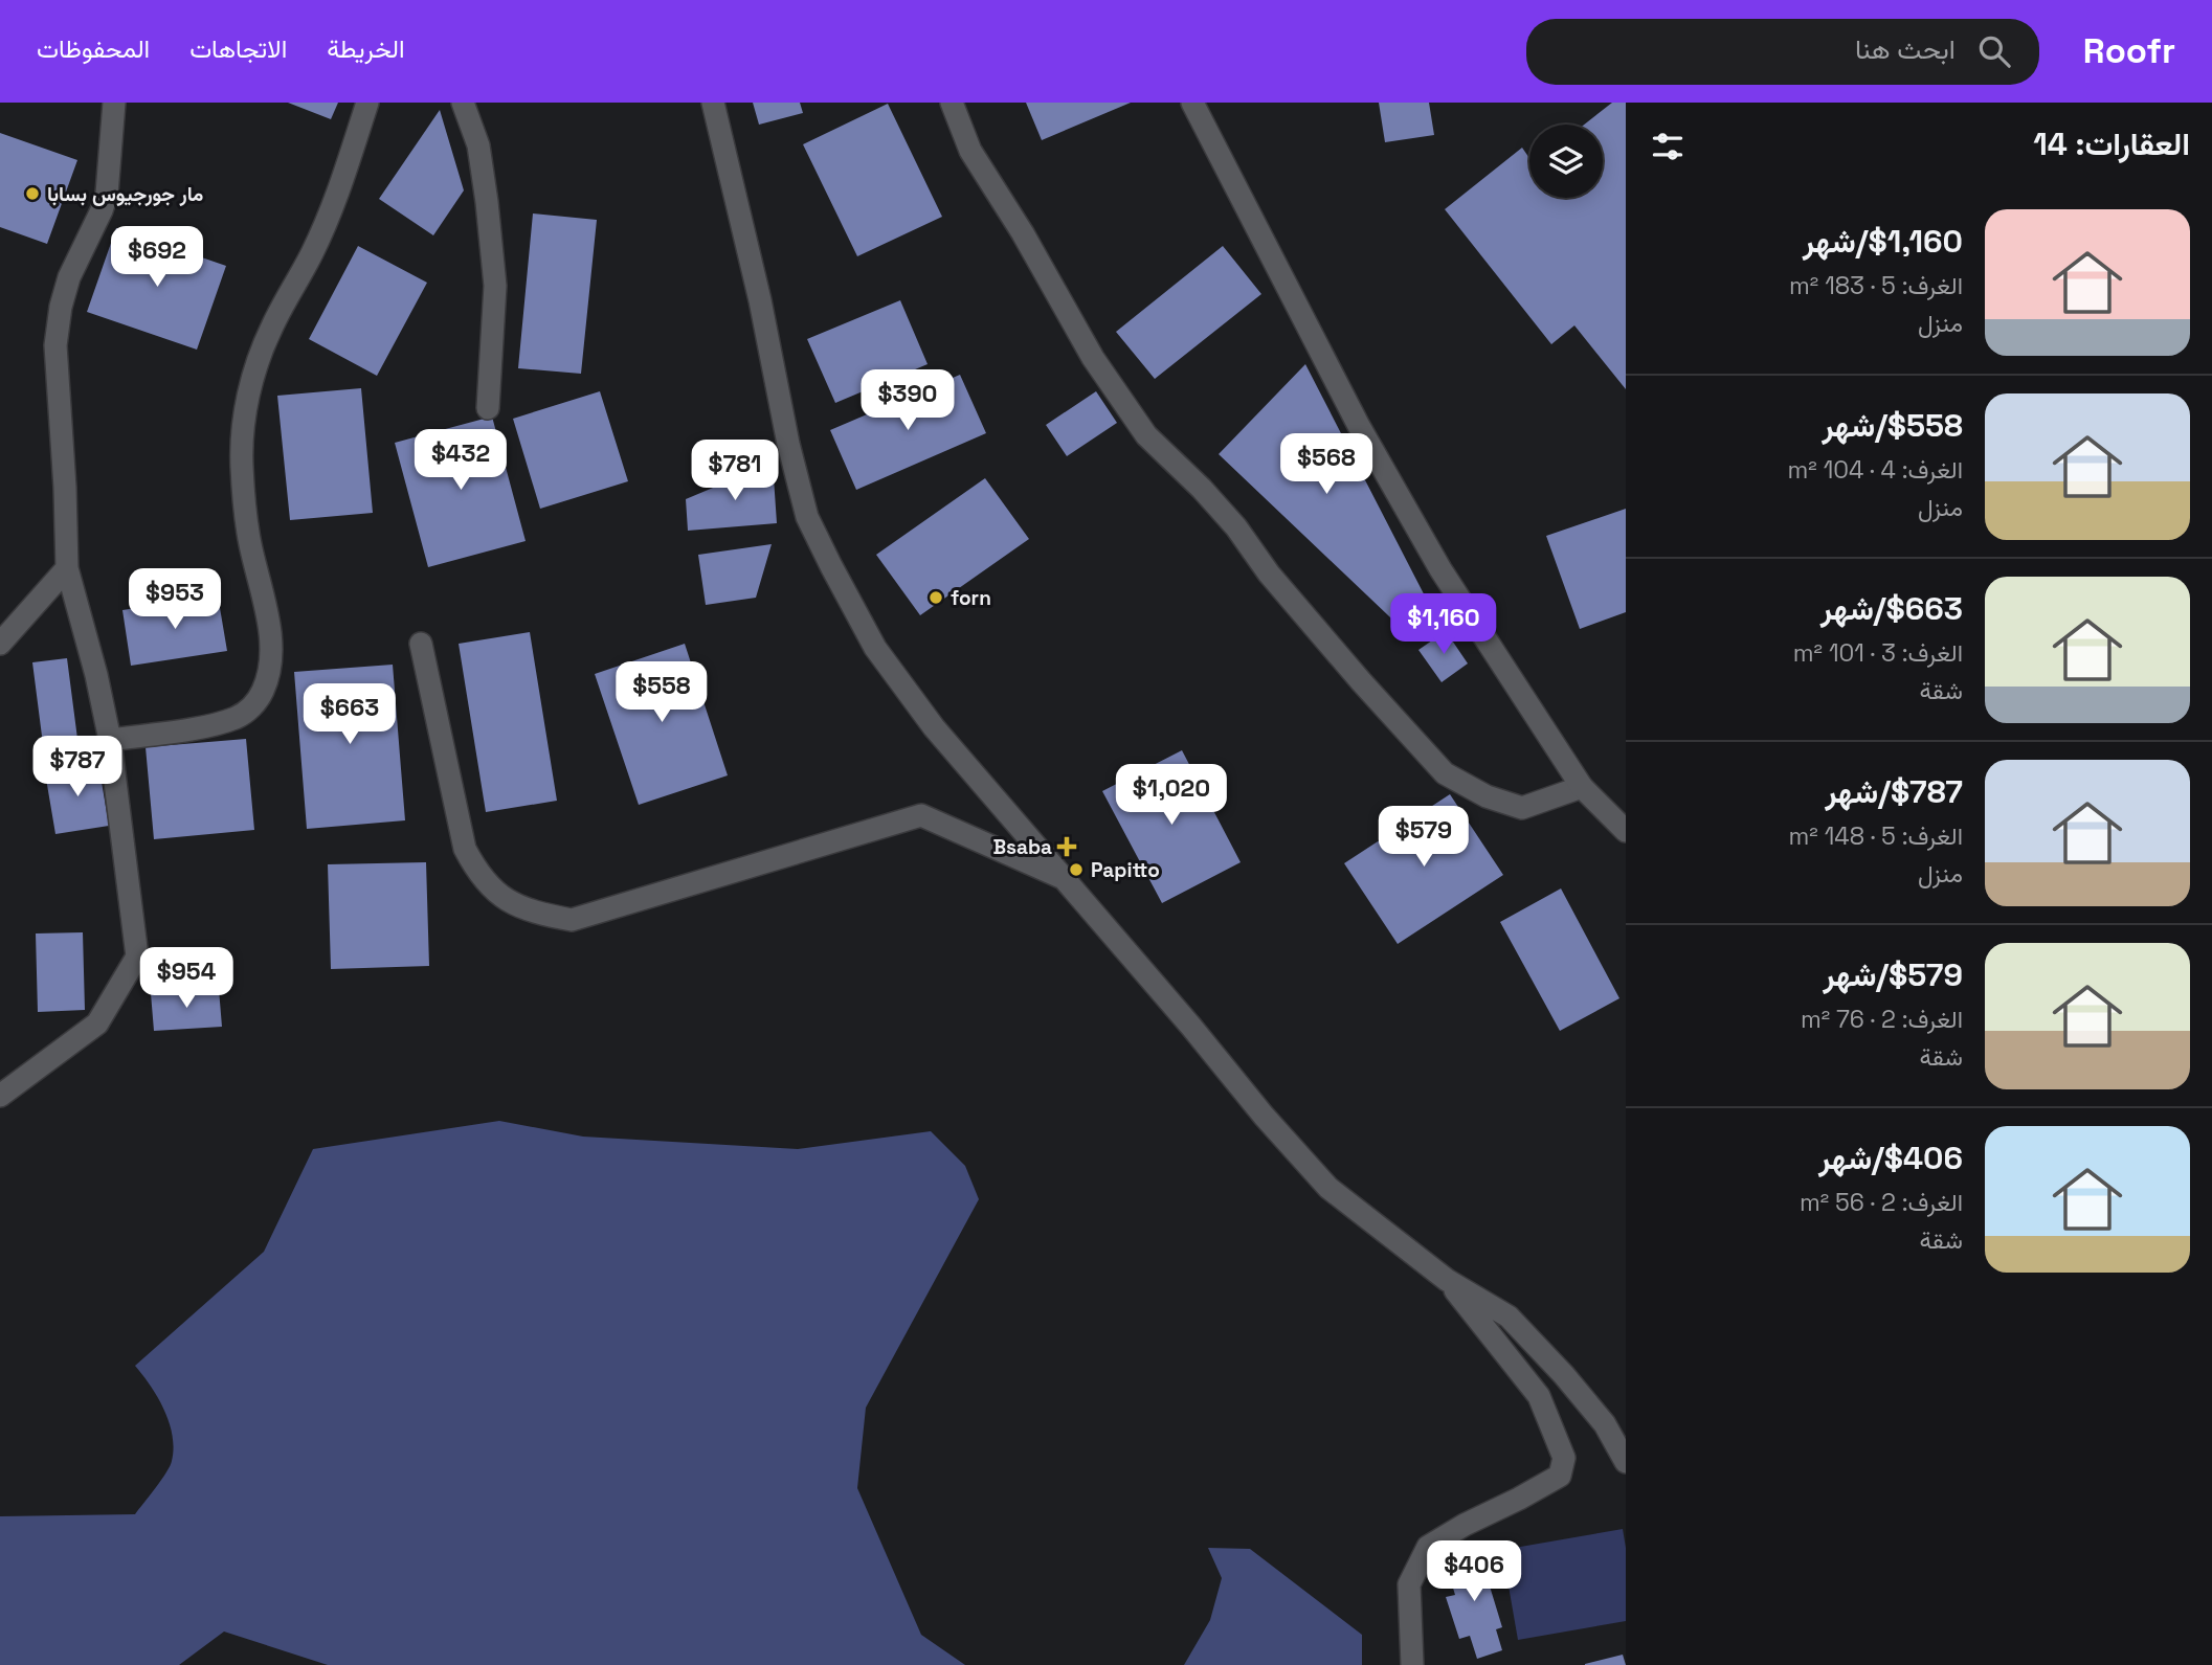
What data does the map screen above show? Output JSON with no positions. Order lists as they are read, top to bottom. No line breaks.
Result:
{"places":{"other":["مار جورجيوس بسابا","forn","Papitto"],"health":["Bsaba"]},"page":{"header":"Roofr","search":"ابحث هنا","nav":["الخريطة","الاتجاهات","المحفوظات"],"heading":"العقارات: 14","list":[{"name":"$1,160/شهر","note":"الغرف: 5 · 183 m² · منزل"},{"name":"$558/شهر","note":"الغرف: 4 · 104 m² · منزل"},{"name":"$663/شهر","note":"الغرف: 3 · 101 m² · شقة"},{"name":"$787/شهر","note":"الغرف: 5 · 148 m² · منزل"},{"name":"$579/شهر","note":"الغرف: 2 · 76 m² · شقة"},{"name":"$406/شهر","note":"الغرف: 2 · 56 m² · شقة"}],"price":["$692","$390","$432","$568","$781","$953","$1,160","$558","$663","$787","$1,020","$579","$954","$406"]}}
